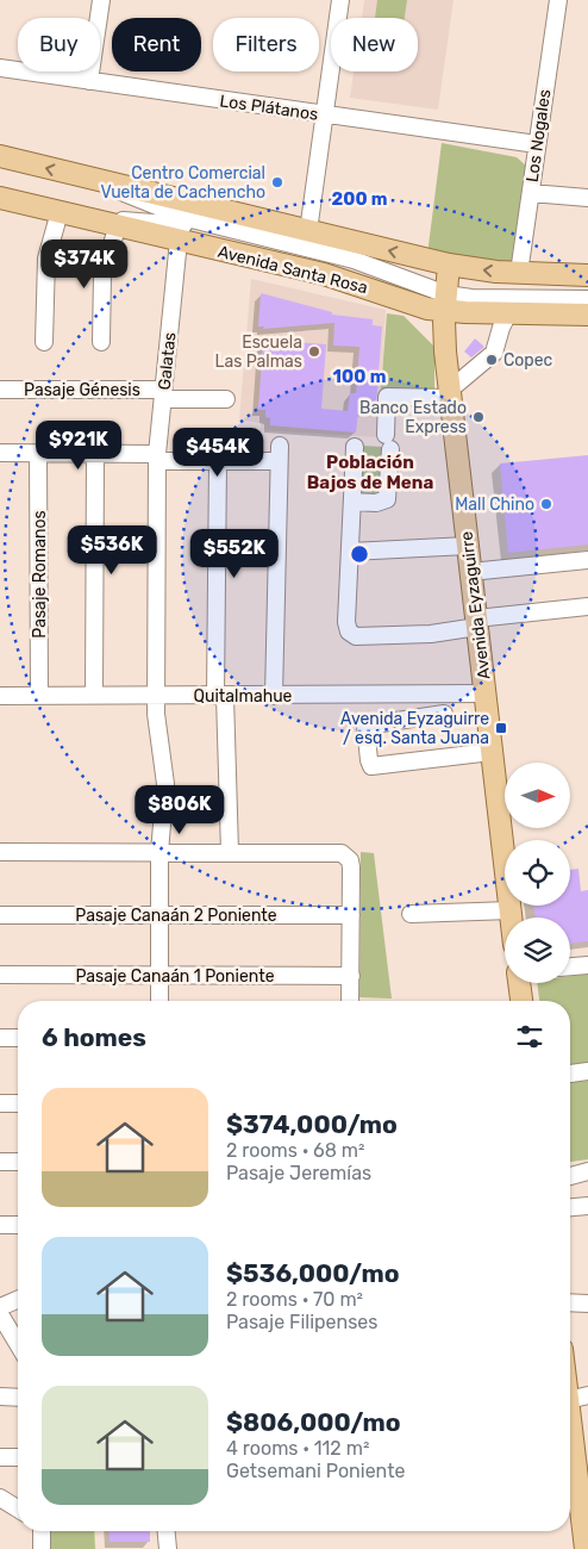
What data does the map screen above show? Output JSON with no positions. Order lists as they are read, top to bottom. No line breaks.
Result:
{"streets":{"main road":["Avenida Santa Rosa","Avenida Eyzaguirre"],"street":["Los Plátanos","Los Nogales","Galatas","Pasaje Génesis","Pasaje Romanos","Quitalmahue","Pasaje Canaán 2 Poniente","Pasaje Canaán 1 Poniente"]},"crossings":[["Los Plátanos","Los Nogales"],["Avenida Santa Rosa","Galatas"],["Avenida Santa Rosa","Avenida Eyzaguirre"],["Galatas","Pasaje Génesis"],["Galatas","Quitalmahue"],["Galatas","Pasaje Canaán 2 Poniente"],["Galatas","Pasaje Canaán 1 Poniente"],["Pasaje Romanos","Quitalmahue"],["Avenida Eyzaguirre","Quitalmahue"]],"districts":["Población Bajos de Mena"],"places":{"other":["Centro Comercial Vuelta de Cachencho","Escuela Las Palmas","Copec","Banco Estado Express","Mall Chino"],"transit":["Avenida Eyzaguirre / esq. Santa Juana"]},"north":"right","page":{"chip":["Buy","Rent","Filters","New"],"price":["$374K","$921K","$454K","$536K","$552K","$806K"],"heading":"6 homes","list":[{"name":"$374,000/mo","note":"2 rooms · 68 m² · Pasaje Jeremías"},{"name":"$536,000/mo","note":"2 rooms · 70 m² · Pasaje Filipenses"},{"name":"$806,000/mo","note":"4 rooms · 112 m² · Getsemani Poniente"}]},"rings":["200 m","100 m"]}
